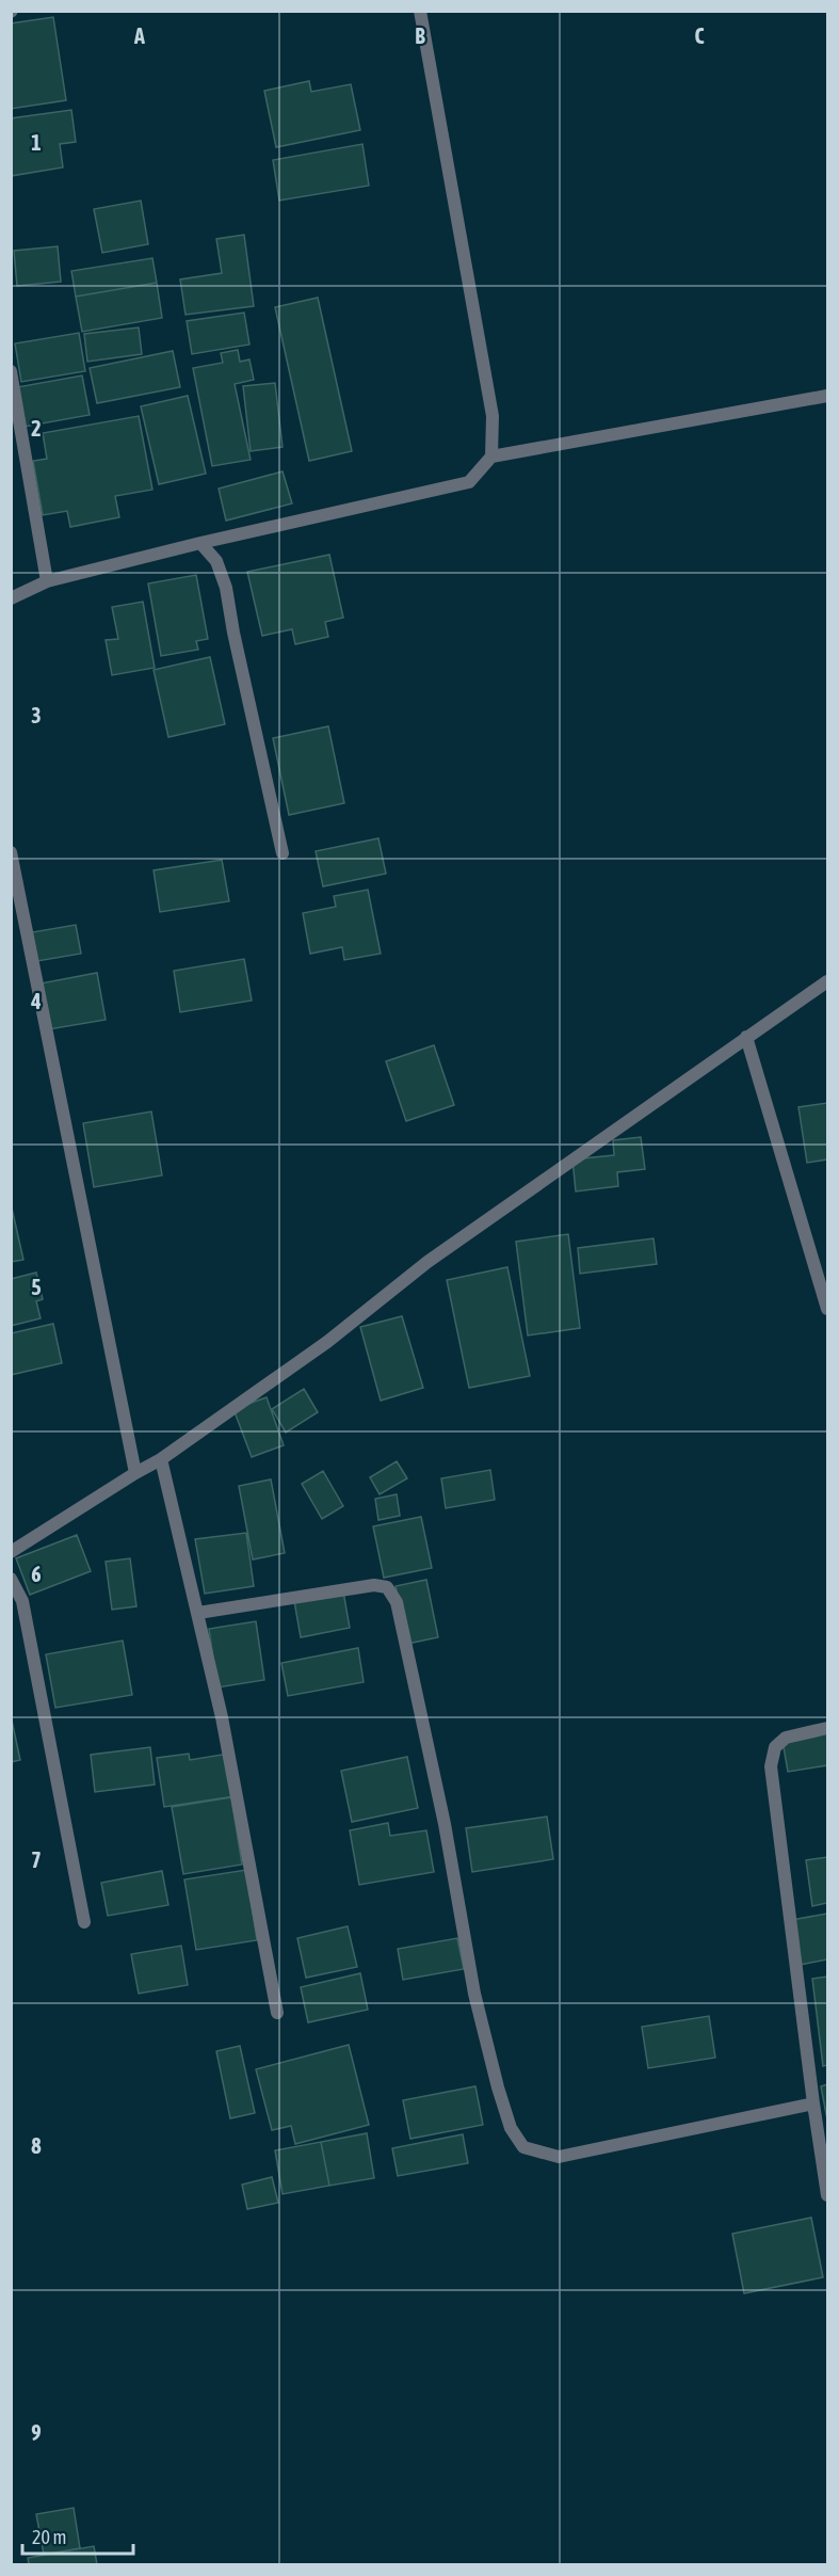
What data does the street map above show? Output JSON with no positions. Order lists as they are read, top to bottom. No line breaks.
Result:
{"scale_bar":"20 m","grid":{"columns":["A","B","C"],"rows":["1","2","3","4","5","6","7","8","9"]}}
